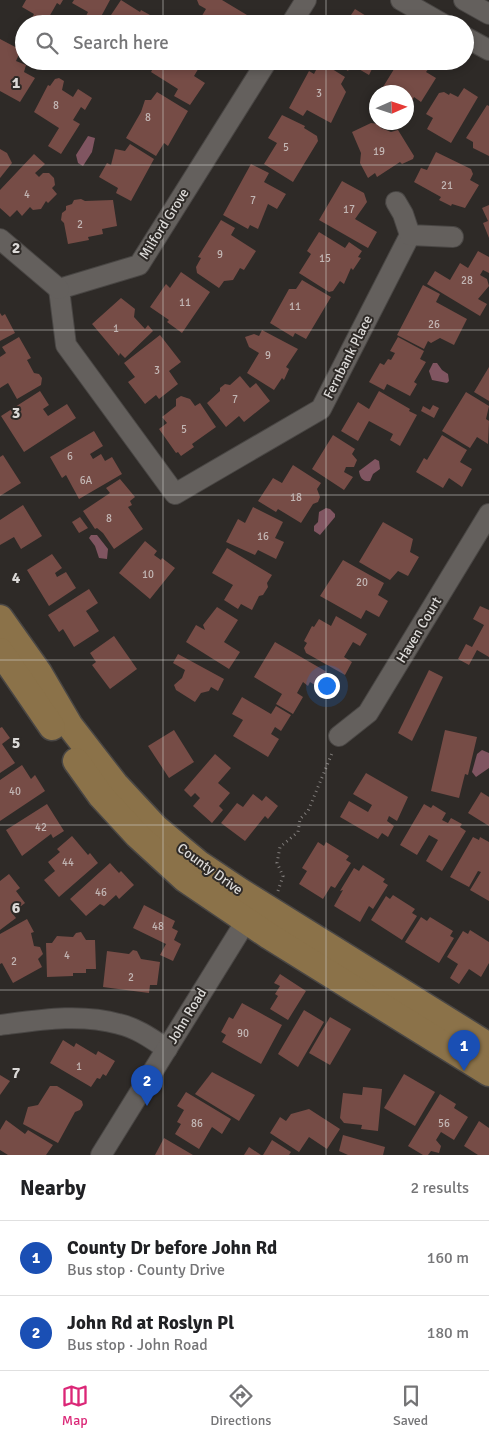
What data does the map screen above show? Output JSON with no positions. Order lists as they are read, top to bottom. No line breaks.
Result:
{"streets":{"main road":["County Drive"],"street":["Milford Grove","Fernbank Place","Haven Court","John Road"]},"crossings":[["Milford Grove","Fernbank Place"],["County Drive","John Road"]],"house_numbers":["3","8","8","5","19","21","4","7","17","2","9","15","28","11","11","26","1","9","3","7","5","6","6A","18","8","16","10","20","40","42","44","46","48","4","2","2","90","1","86","56"],"north":"right","page":{"search":"Search here","pins":["1","2"],"heading":["Nearby","2 results"],"list":[{"mark":"1","name":"County Dr before John Rd","note":"Bus stop · County Drive","value":"160 m"},{"mark":"2","name":"John Rd at Roslyn Pl","note":"Bus stop · John Road","value":"180 m"}],"nav":["Map","Directions","Saved"]},"grid":{"rows":["1","2","3","4","5","6","7"]}}
